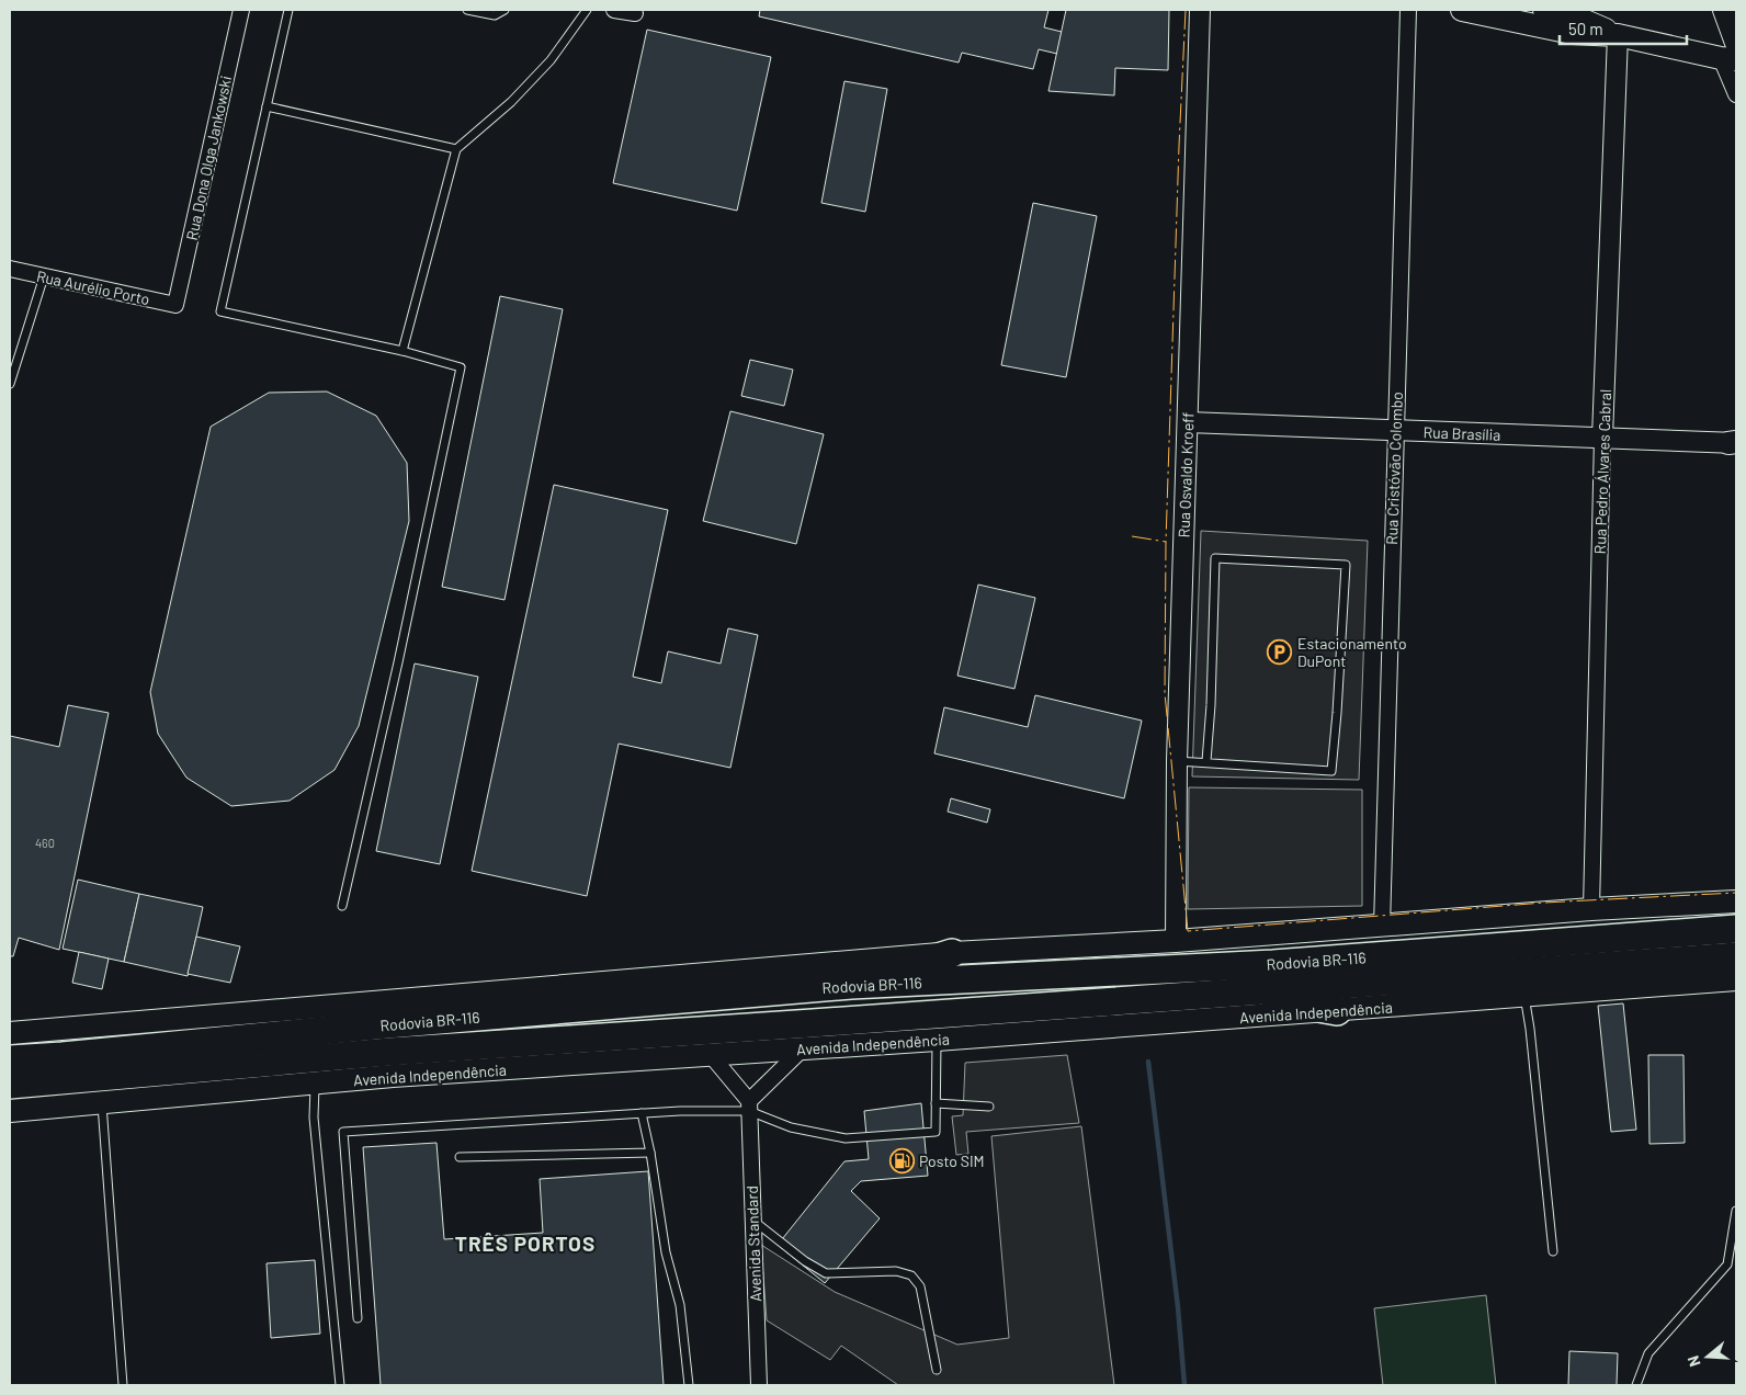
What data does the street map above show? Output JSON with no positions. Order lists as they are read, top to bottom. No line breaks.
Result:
{"streets":{"highway":["Rodovia BR-116"],"main road":["Avenida Independência"],"street":["Rua Dona Olga Jankowski","Rua Aurélio Porto","Rua Brasília","Rua Cristóvão Colombo","Rua Pedro Álvares Cabral","Rua Osvaldo Kroeff","Avenida Standard"]},"crossings":[["Rua Dona Olga Jankowski","Rua Aurélio Porto"],["Rua Brasília","Rua Cristóvão Colombo"],["Rua Brasília","Rua Pedro Álvares Cabral"],["Rua Brasília","Rua Osvaldo Kroeff"],["Rua Cristóvão Colombo","Rodovia BR-116"],["Rua Pedro Álvares Cabral","Rodovia BR-116"],["Rua Osvaldo Kroeff","Rodovia BR-116"]],"districts":["TRÊS PORTOS"],"places":{"parking":["Estacionamento DuPont"],"fuel station":["Posto SIM"]},"house_numbers":["460"],"scale_bar":"50 m","north":"left"}
